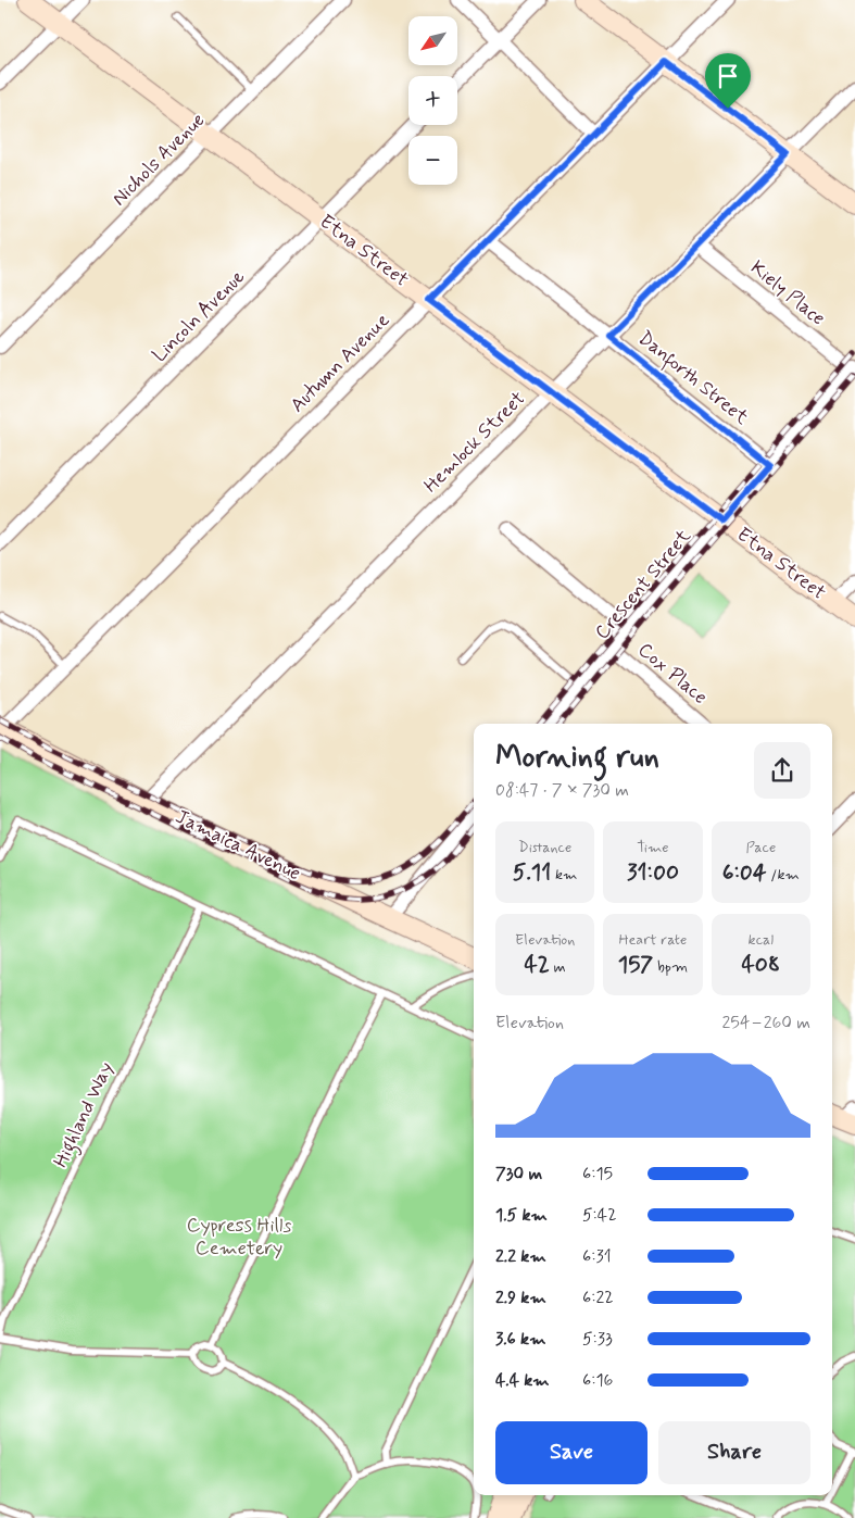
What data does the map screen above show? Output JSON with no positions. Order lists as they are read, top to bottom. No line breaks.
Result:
{"streets":{"main road":["Etna Street","Jamaica Avenue"],"street":["Nichols Avenue","Kiely Place","Lincoln Avenue","Autumn Avenue","Danforth Street","Hemlock Street","Crescent Street","Cox Place"],"lane":["Highland Way"]},"crossings":[["Nichols Avenue","Etna Street"],["Etna Street","Lincoln Avenue"],["Etna Street","Autumn Avenue"],["Etna Street","Hemlock Street"],["Etna Street","Crescent Street"],["Kiely Place","Hemlock Street"],["Kiely Place","Crescent Street"],["Autumn Avenue","Danforth Street"],["Autumn Avenue","Jamaica Avenue"],["Danforth Street","Hemlock Street"],["Danforth Street","Crescent Street"],["Hemlock Street","Jamaica Avenue"],["Crescent Street","Cox Place"]],"parks":["Cypress Hills Cemetery"],"north":"bottom left","page":{"map_buttons":["+","−"],"heading":["Morning run","08:47 · 7 × 730 m"],"stats":[["Distance","5.11 km"],["Time","31:00"],["Pace","6:04 /km"],["Elevation","42 m"],["Heart rate","157 bpm"],["kcal","408"]],"chart":["Elevation","254–260 m"],"list":[{"name":"730 m","note":"6:15"},{"name":"1.5 km","note":"5:42"},{"name":"2.2 km","note":"6:31"},{"name":"2.9 km","note":"6:22"},{"name":"3.6 km","note":"5:33"},{"name":"4.4 km","note":"6:16"}],"buttons":["Save","Share"]}}
